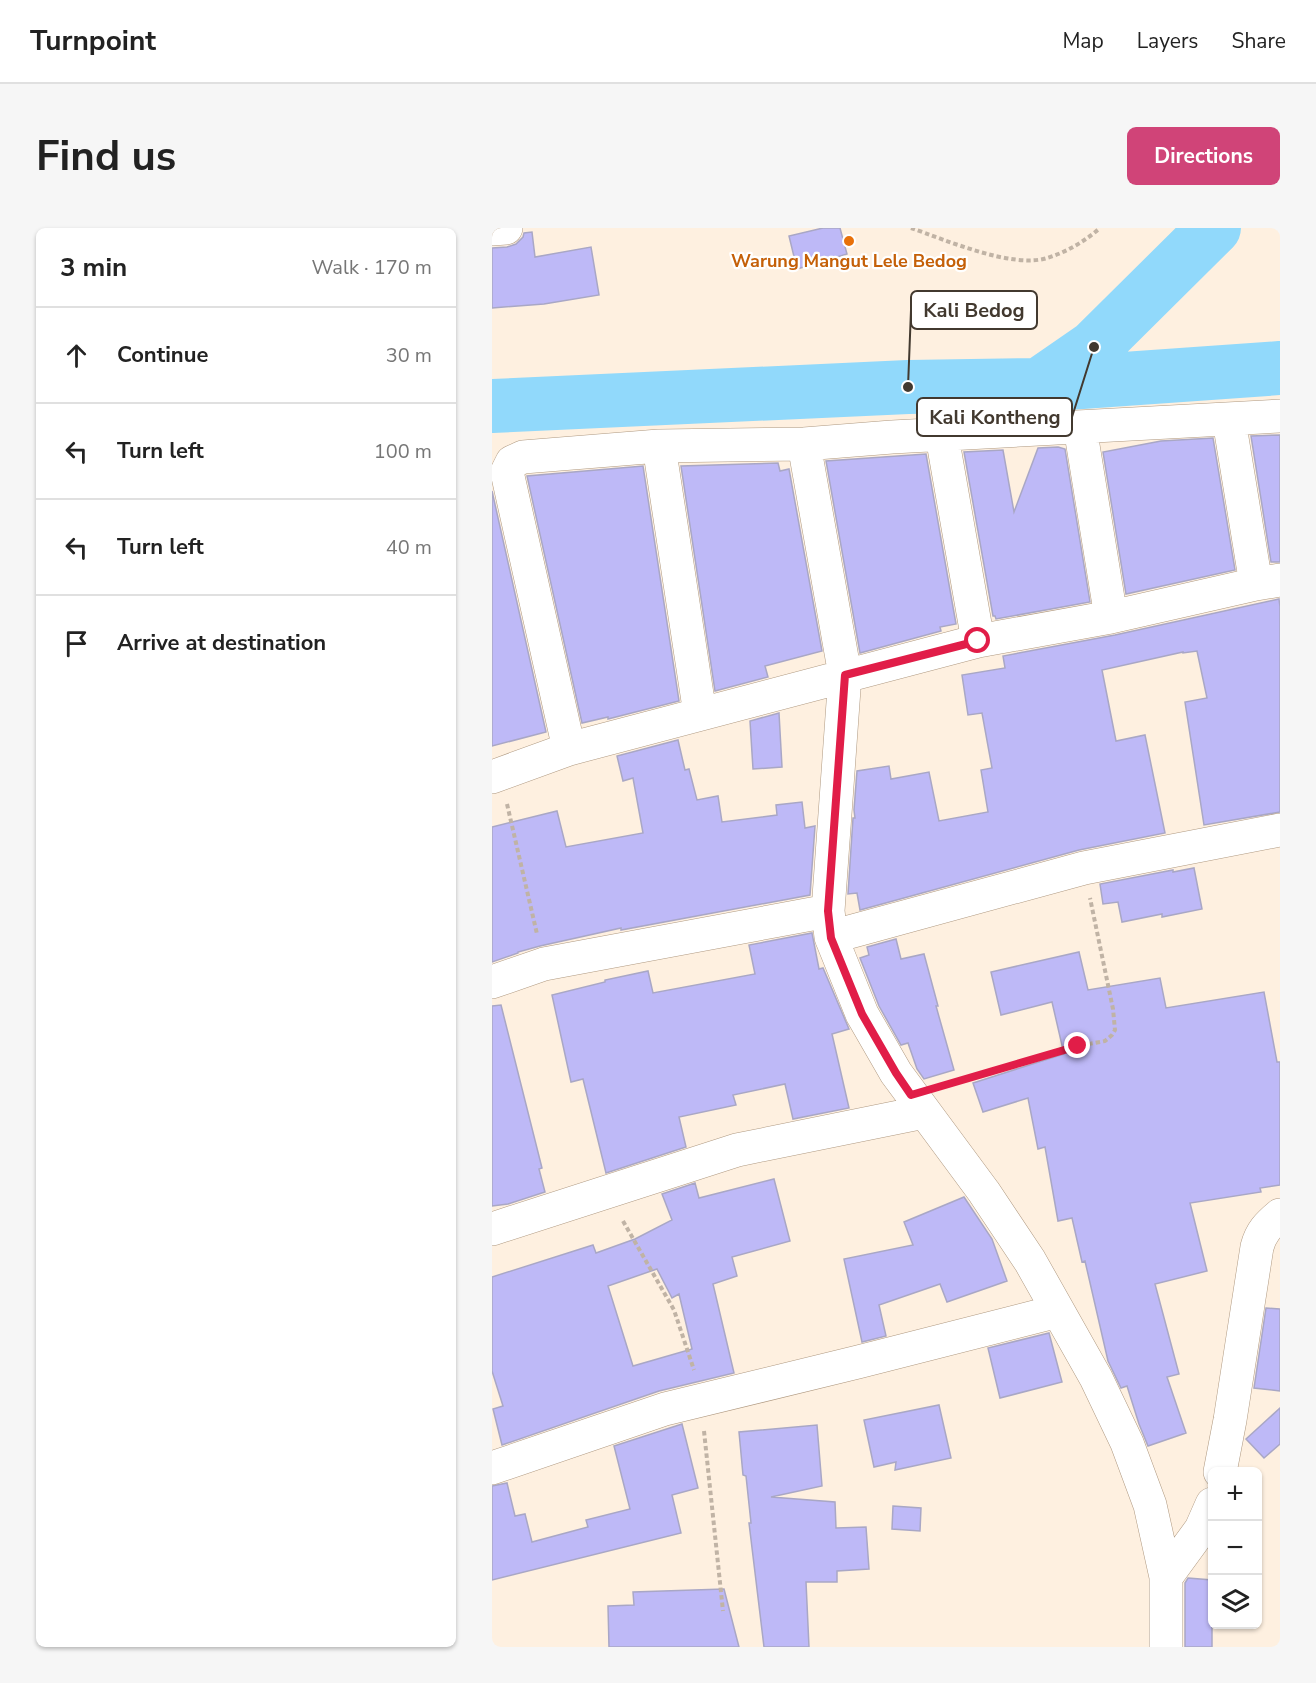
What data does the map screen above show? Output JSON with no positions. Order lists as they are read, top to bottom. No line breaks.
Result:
{"places":["Warung Mangut Lele Bedog","Kali Kontheng","Kali Bedog"],"page":{"header":"Turnpoint","nav":["Map","Layers","Share"],"buttons":"Directions","title":"Find us","heading":["3 min","Walk · 170 m"],"list":[["Continue","30 m"],["Turn left","100 m"],["Turn left","40 m"],"Arrive at destination"],"map_buttons":["+","−"]}}
